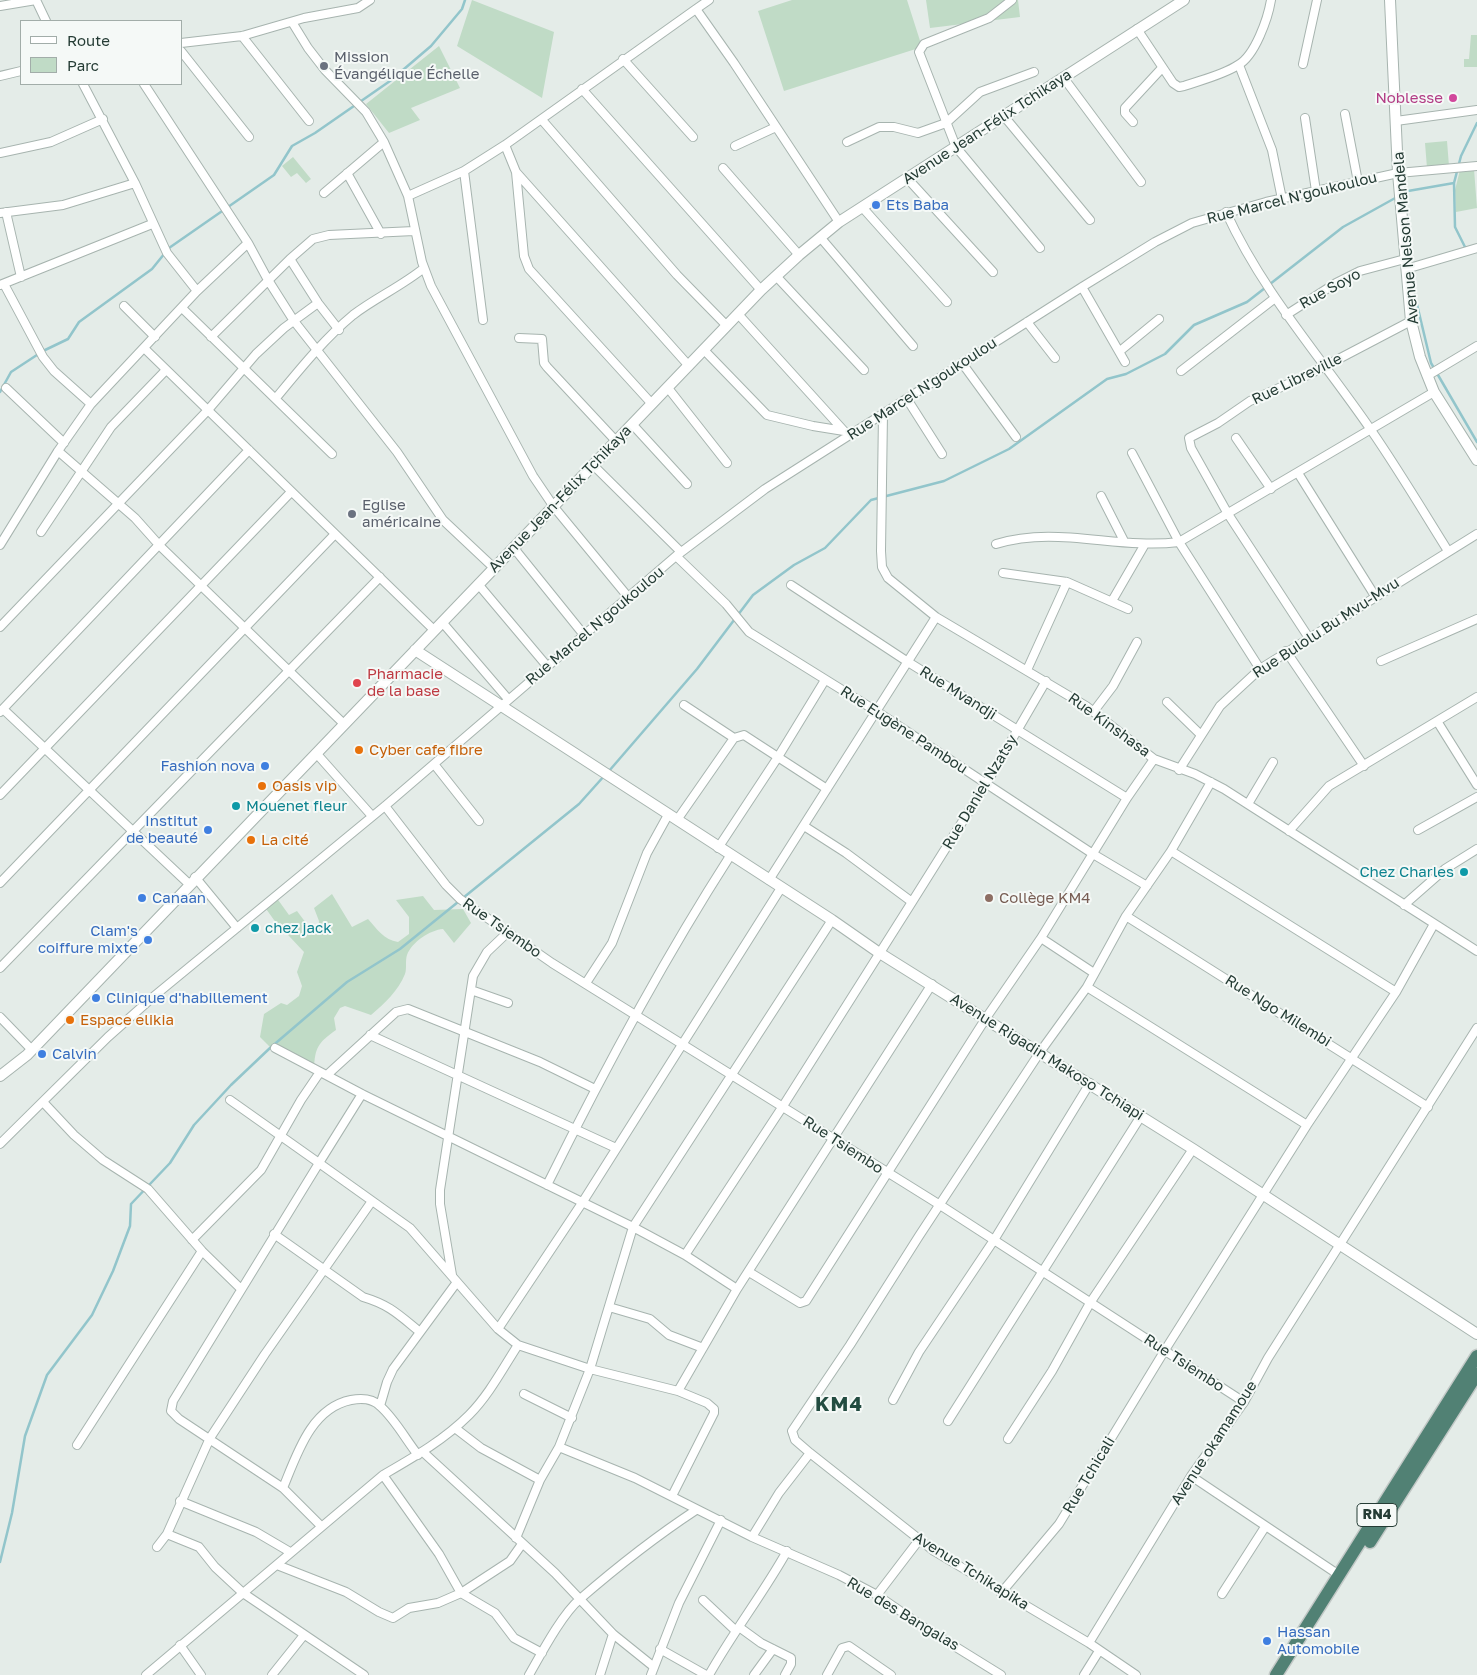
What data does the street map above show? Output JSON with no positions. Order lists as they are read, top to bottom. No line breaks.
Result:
{"streets":{"highway":["RN4"],"street":["Avenue Jean-Félix Tchikaya","Rue Marcel N'goukoulou","Avenue Nelson Mandela","Rue Soyo","Rue Libreville","Rue Bulolu Bu Mvu-Mvu","Rue Mvandji","Rue Kinshasa","Rue Eugène Pambou","Rue Daniel Nzatsy","Rue Tsiembo","Rue Ngo Milembi","Avenue Rigadin Makoso Tchiapi","Avenue okamamoue","Rue Tchicali","Avenue Tchikapika","Rue des Bangalas"]},"crossings":[["Avenue Jean-Félix Tchikaya","Rue Eugène Pambou"],["Avenue Jean-Félix Tchikaya","Avenue Rigadin Makoso Tchiapi"],["Rue Marcel N'goukoulou","Avenue Nelson Mandela"],["Rue Marcel N'goukoulou","Rue Kinshasa"],["Rue Marcel N'goukoulou","Rue Eugène Pambou"],["Rue Marcel N'goukoulou","Rue Tsiembo"],["Rue Marcel N'goukoulou","Avenue Rigadin Makoso Tchiapi"],["Avenue Nelson Mandela","Rue Soyo"],["Avenue Nelson Mandela","Rue Libreville"],["Rue Bulolu Bu Mvu-Mvu","Rue Kinshasa"],["Rue Mvandji","Rue Daniel Nzatsy"],["Rue Kinshasa","Rue Daniel Nzatsy"],["Rue Kinshasa","Rue Tchicali"],["Rue Eugène Pambou","Rue Daniel Nzatsy"],["Rue Daniel Nzatsy","Rue Tsiembo"],["Rue Daniel Nzatsy","Avenue Rigadin Makoso Tchiapi"],["Rue Tsiembo","Avenue okamamoue"],["Rue Tsiembo","Rue Tchicali"],["Rue Tsiembo","Avenue Tchikapika"],["Rue Ngo Milembi","Avenue okamamoue"],["Rue Ngo Milembi","Rue Tchicali"],["Avenue Rigadin Makoso Tchiapi","Avenue okamamoue"],["Avenue Rigadin Makoso Tchiapi","Rue Tchicali"],["Avenue okamamoue","Avenue Tchikapika"],["Rue Tchicali","Avenue Tchikapika"]],"districts":["KM4"],"places":["Mission Évangélique Échelle","Noblesse","Ets Baba","Eglise américaine","Pharmacie de la base","Cyber cafe fibre","Fashion nova","Oasis vip","Mouenet fleur","Institut de beauté","La cité","Chez Charles","Canaan","Collège KM4","chez jack","Clam's coiffure mixte","Clinique d'habillement","Espace elikia","Calvin","Hassan Automobile"],"legend":["Route","Parc"]}
